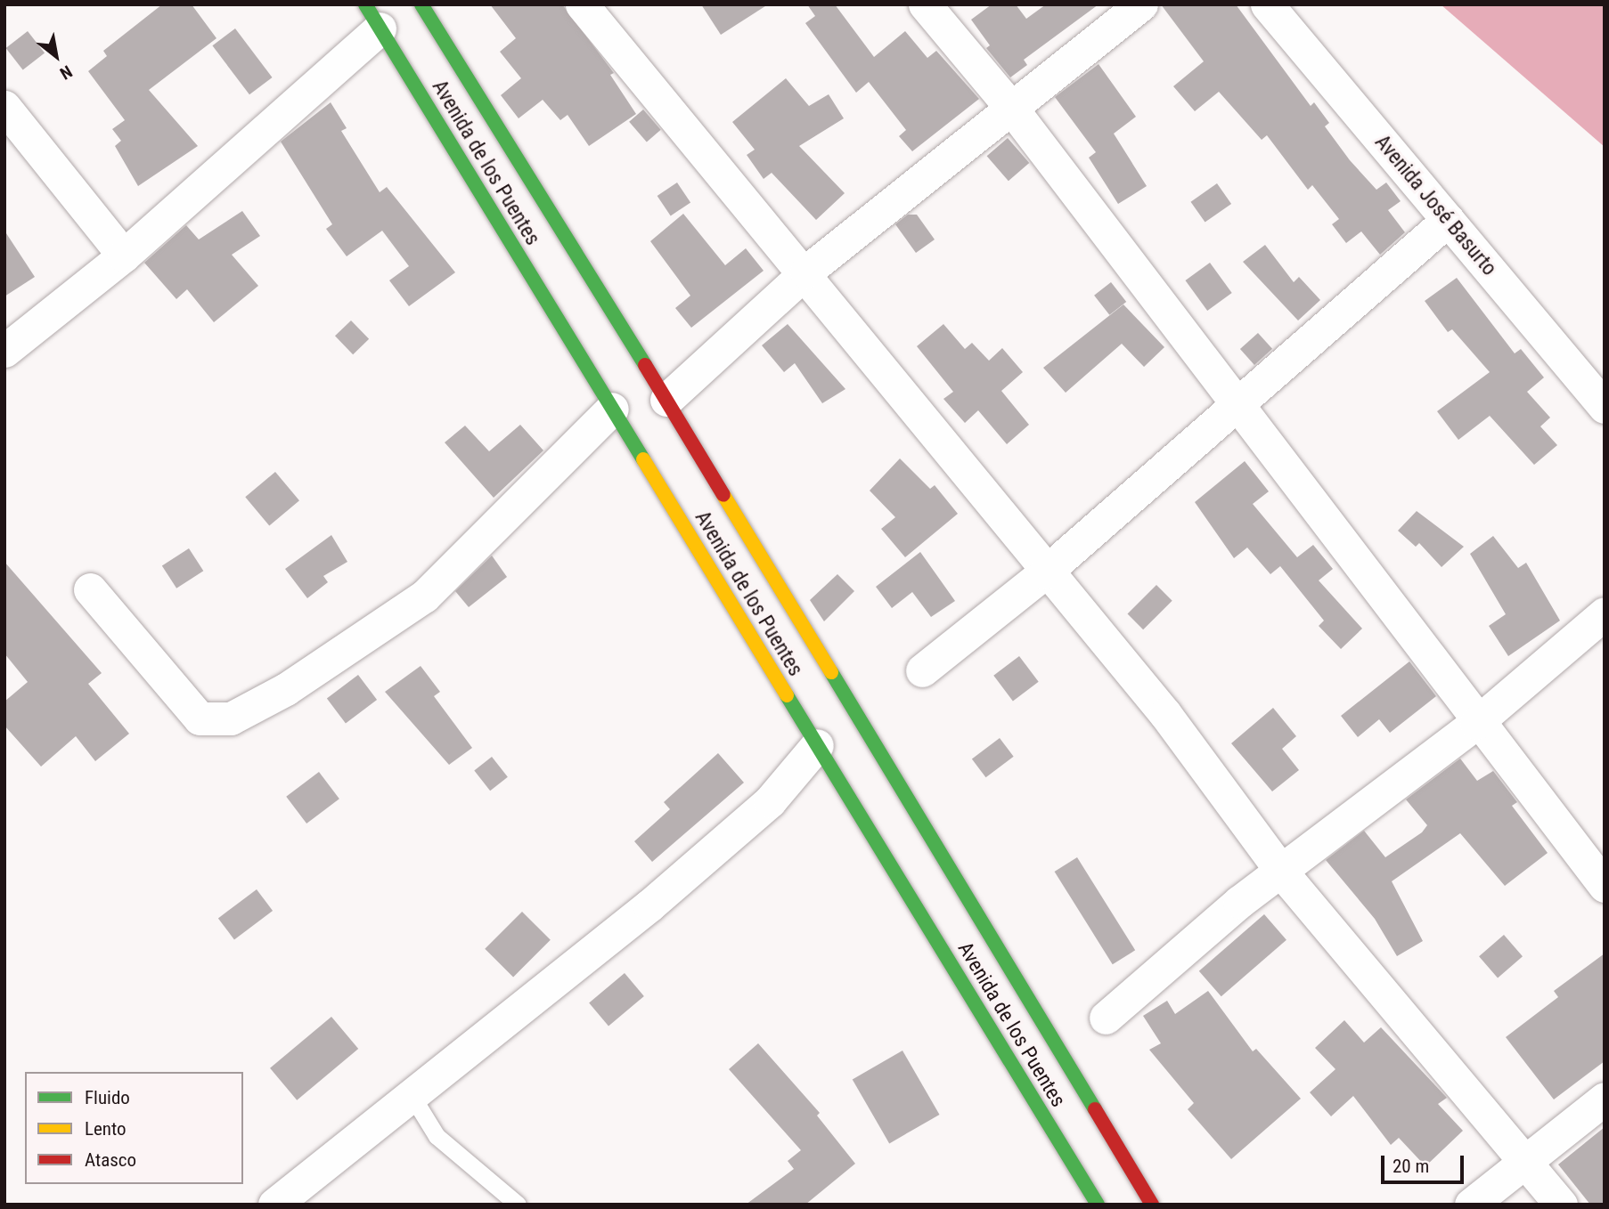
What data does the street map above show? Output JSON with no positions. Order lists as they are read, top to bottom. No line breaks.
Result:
{"streets":{"main road":["Avenida de los Puentes"],"street":["Avenida José Basurto"]},"legend":["Fluido","Lento","Atasco"],"scale_bar":"20 m","north":"bottom right"}
